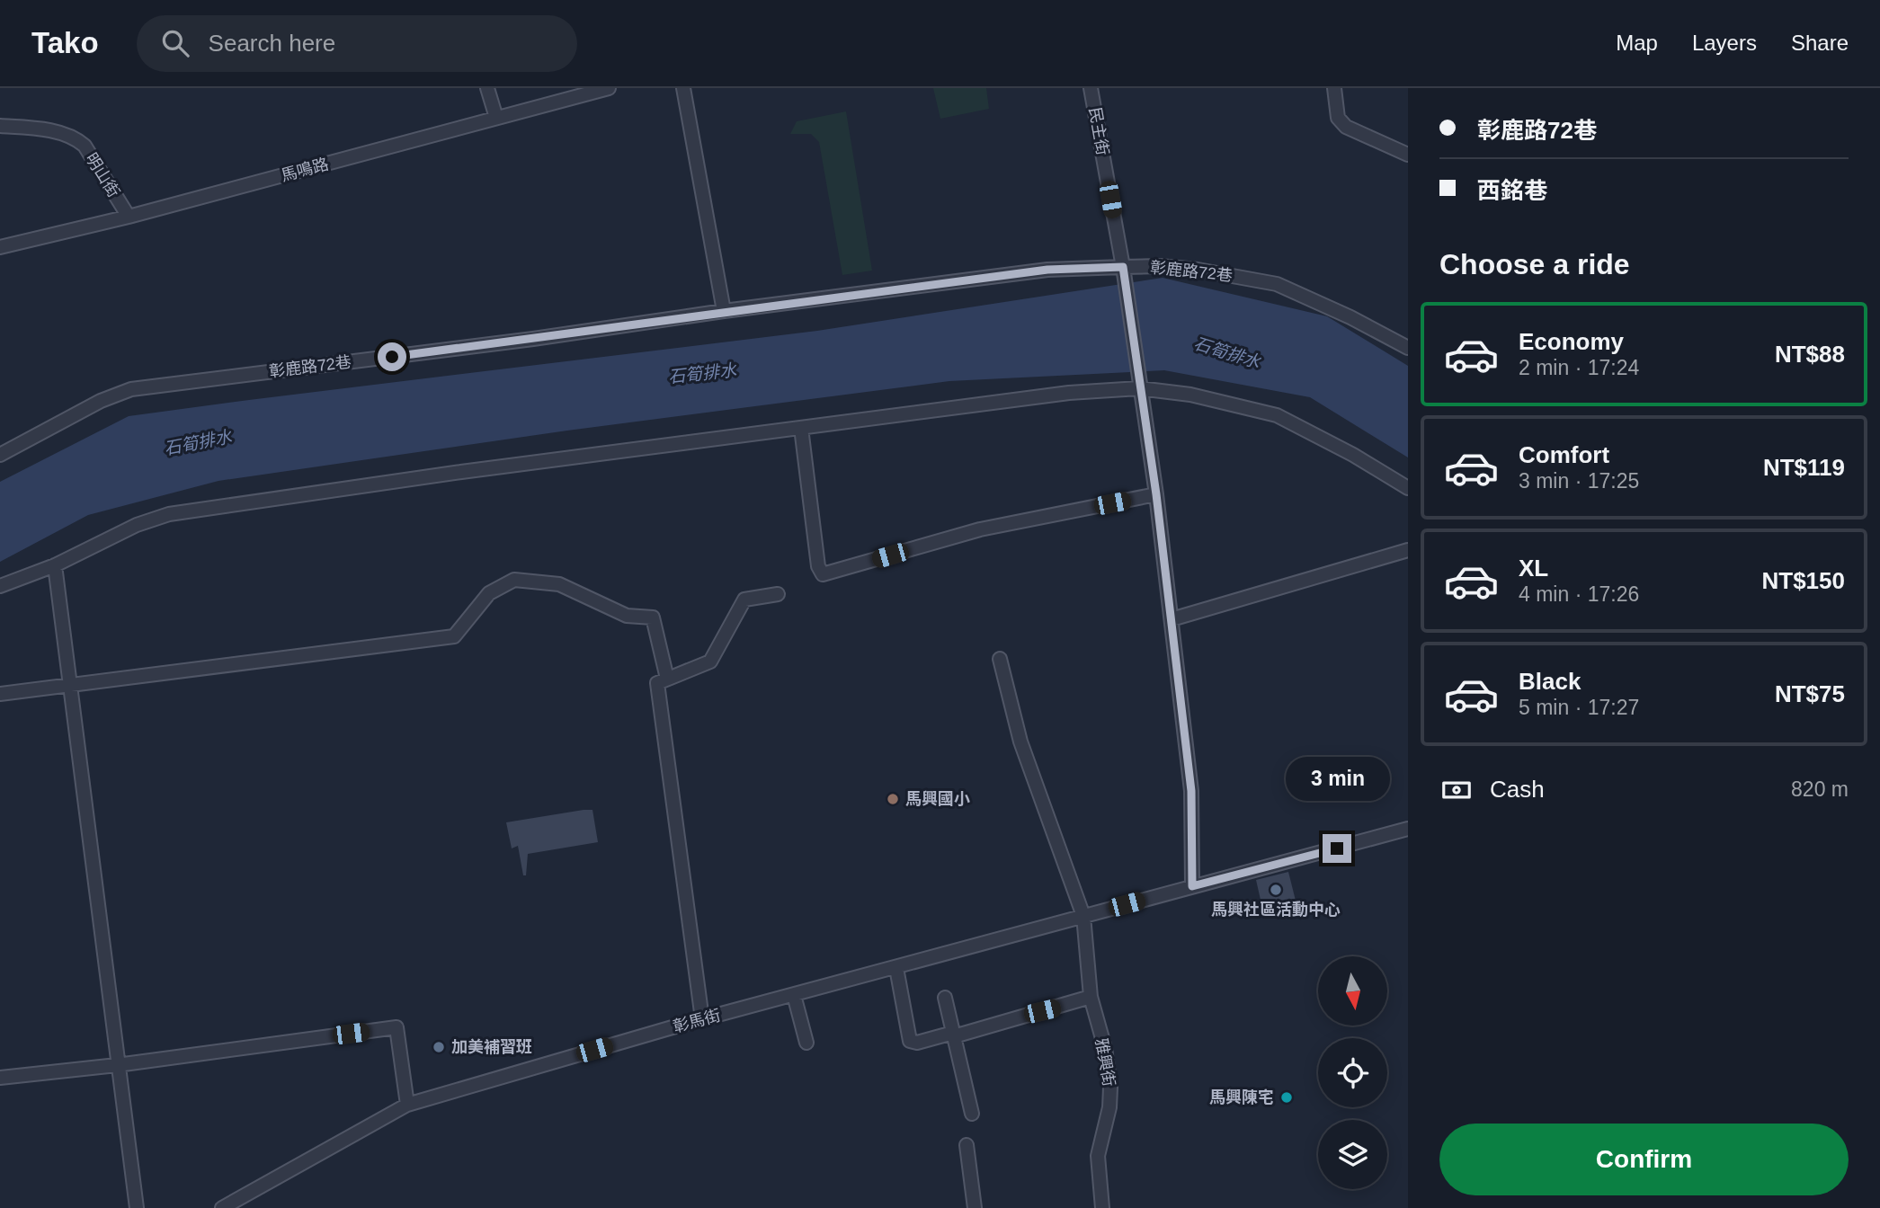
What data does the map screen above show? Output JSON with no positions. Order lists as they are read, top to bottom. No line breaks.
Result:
{"streets":{"street":["民主街","馬鳴路","明山街","彰鹿路72巷","彰馬街","雅興街"]},"crossings":[["民主街","彰鹿路72巷"],["民主街","彰馬街"],["馬鳴路","明山街"],["彰馬街","雅興街"]],"water":["石筍排水"],"places":["馬興國小","馬興社區活動中心","加美補習班","馬興陳宅"],"north":"bottom","page":{"header":"Tako","search":"Search here","nav":["Map","Layers","Share"],"banner":["彰鹿路72巷","西銘巷"],"heading":"Choose a ride","list":[{"name":"Economy","note":"2 min · 17:24","value":"NT$88"},{"name":"Comfort","note":"3 min · 17:25","value":"NT$119"},{"name":"XL","note":"4 min · 17:26","value":"NT$150"},{"name":"Black","note":"5 min · 17:27","value":"NT$75"}],"pay":["Cash","820 m"],"bubble":"3 min","buttons":"Confirm"}}
